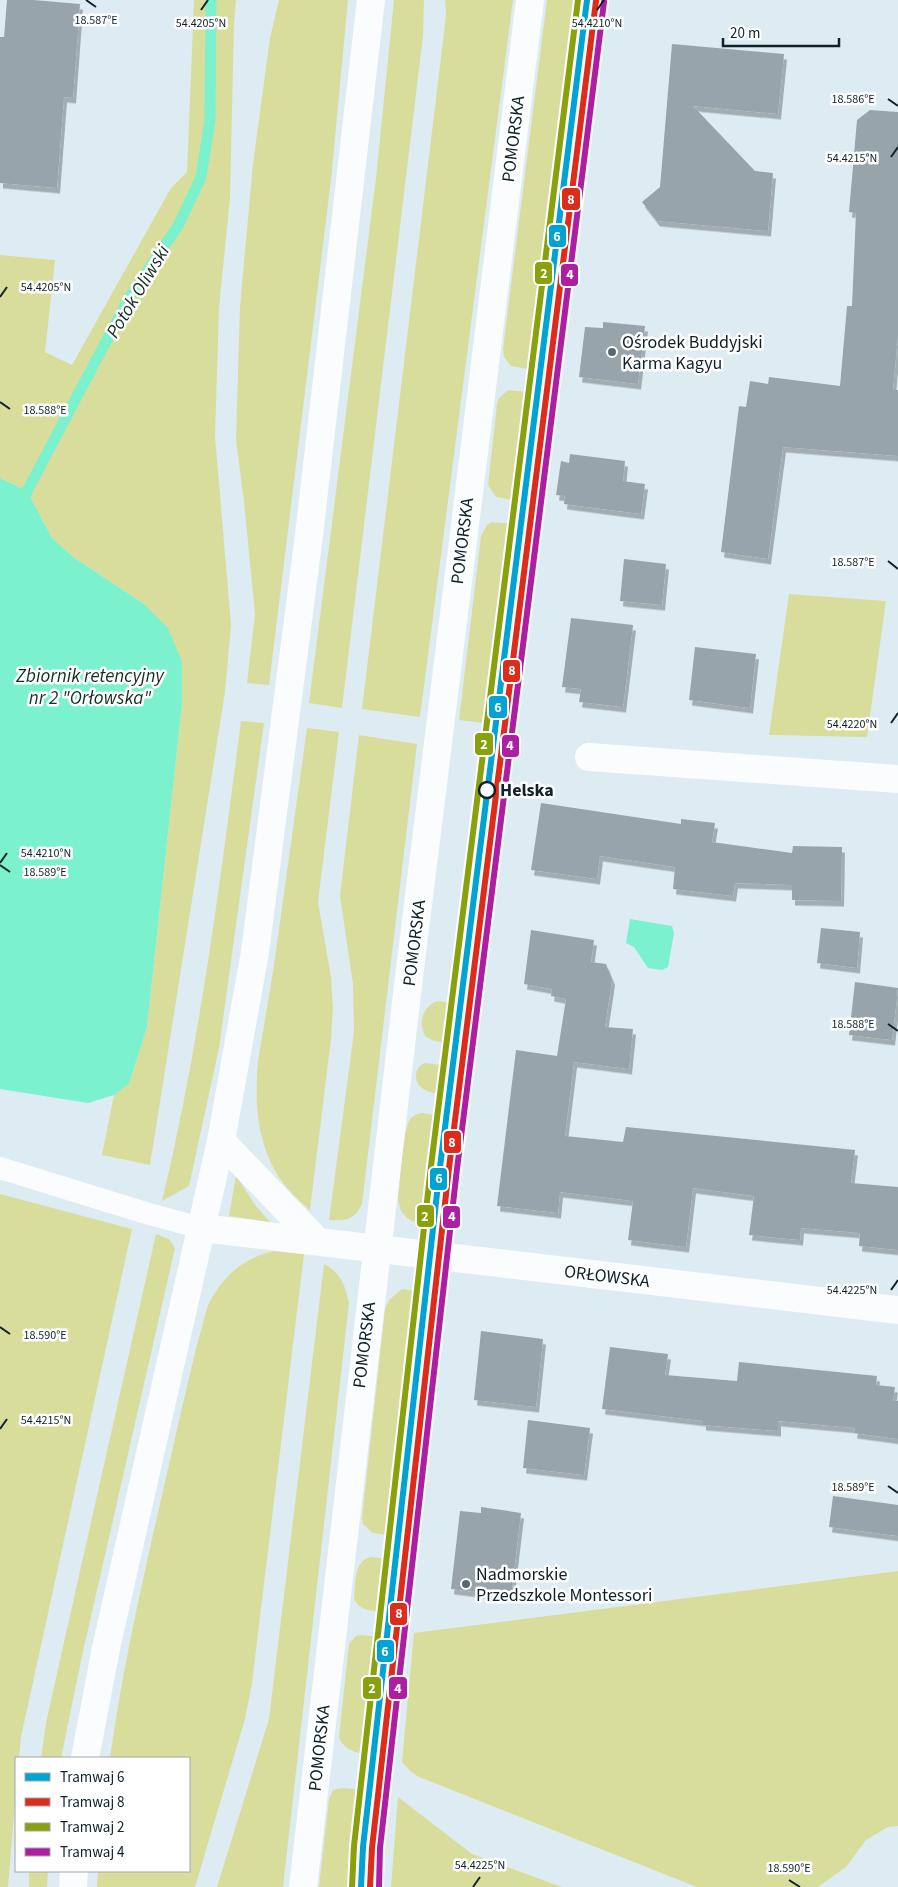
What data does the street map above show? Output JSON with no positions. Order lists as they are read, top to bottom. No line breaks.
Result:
{"streets":{"street":["POMORSKA","ORŁOWSKA"]},"crossings":[["POMORSKA","ORŁOWSKA"]],"water":["Potok Oliwski","Zbiornik retencyjny nr 2 \"Orłowska\""],"places":["Ośrodek Buddyjski Karma Kagyu","Helska","Nadmorskie Przedszkole Montessori"],"lines":["tram line 6","tram line 2","tram line 8","tram line 4"],"legend":["Tramwaj 6","Tramwaj 8","Tramwaj 2","Tramwaj 4"],"scale_bar":"20 m","coordinates":["18.587°E","54.4205°N","54.4210°N","18.586°E","54.4215°N","18.588°E","54.4220°N","18.589°E","54.4225°N","18.590°E"]}
